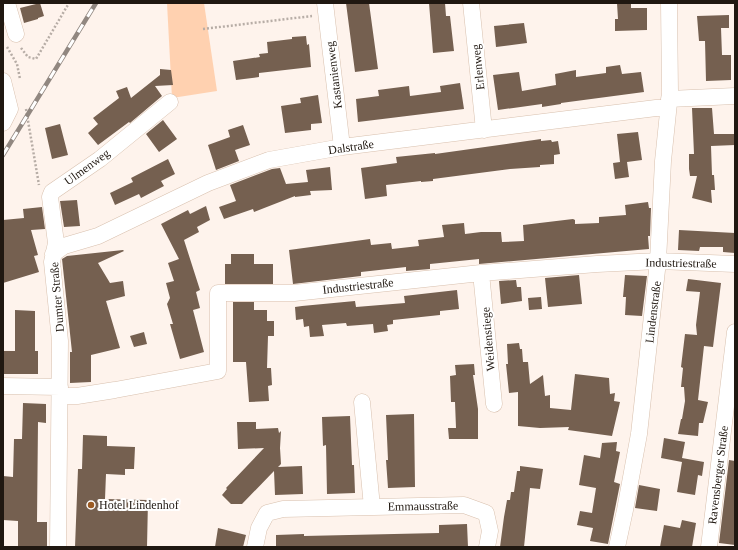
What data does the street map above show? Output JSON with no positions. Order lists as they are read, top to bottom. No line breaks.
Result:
{"streets":{"street":["Erlenweg","Kastanienweg","Dalstraße","Ulmenweg","Industriestraße","Dumter Straße","Lindenstraße","Weidenstiege","Ravensberger Straße","Emmausstraße"]},"crossings":[["Erlenweg","Dalstraße"],["Kastanienweg","Dalstraße"],["Dalstraße","Ulmenweg"],["Dalstraße","Dumter Straße"],["Dalstraße","Lindenstraße"],["Ulmenweg","Dumter Straße"],["Industriestraße","Dumter Straße"],["Industriestraße","Lindenstraße"],["Industriestraße","Weidenstiege"]],"places":["Hotel Lindenhof"]}
